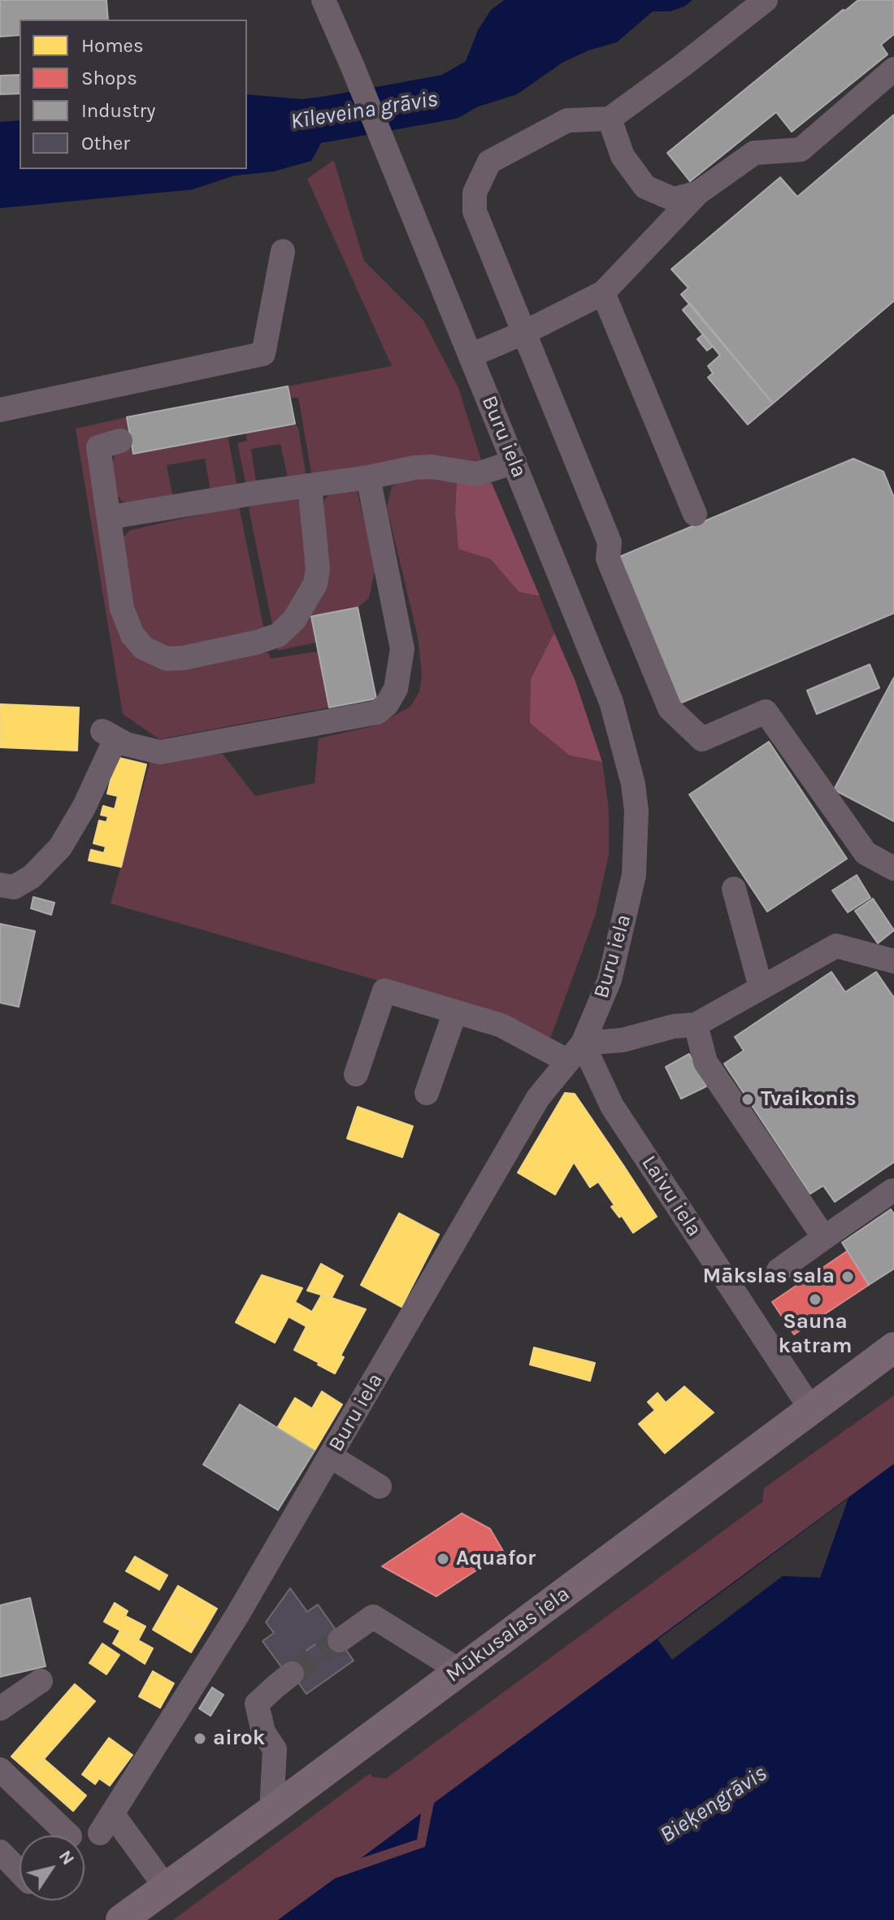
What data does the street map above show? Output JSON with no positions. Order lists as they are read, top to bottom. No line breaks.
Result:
{"streets":{"main road":["Mūkusalas iela"],"street":["Buru iela","Laivu iela"]},"crossings":[["Buru iela","Laivu iela"],["Buru iela","Mūkusalas iela"],["Laivu iela","Mūkusalas iela"]],"water":["Kīleveina grāvis","Bieķengrāvis"],"places":["Tvaikonis","Mākslas sala","Sauna katram","Aquafor","airok"],"legend":["Homes","Shops","Industry","Other"],"north":"top right"}
